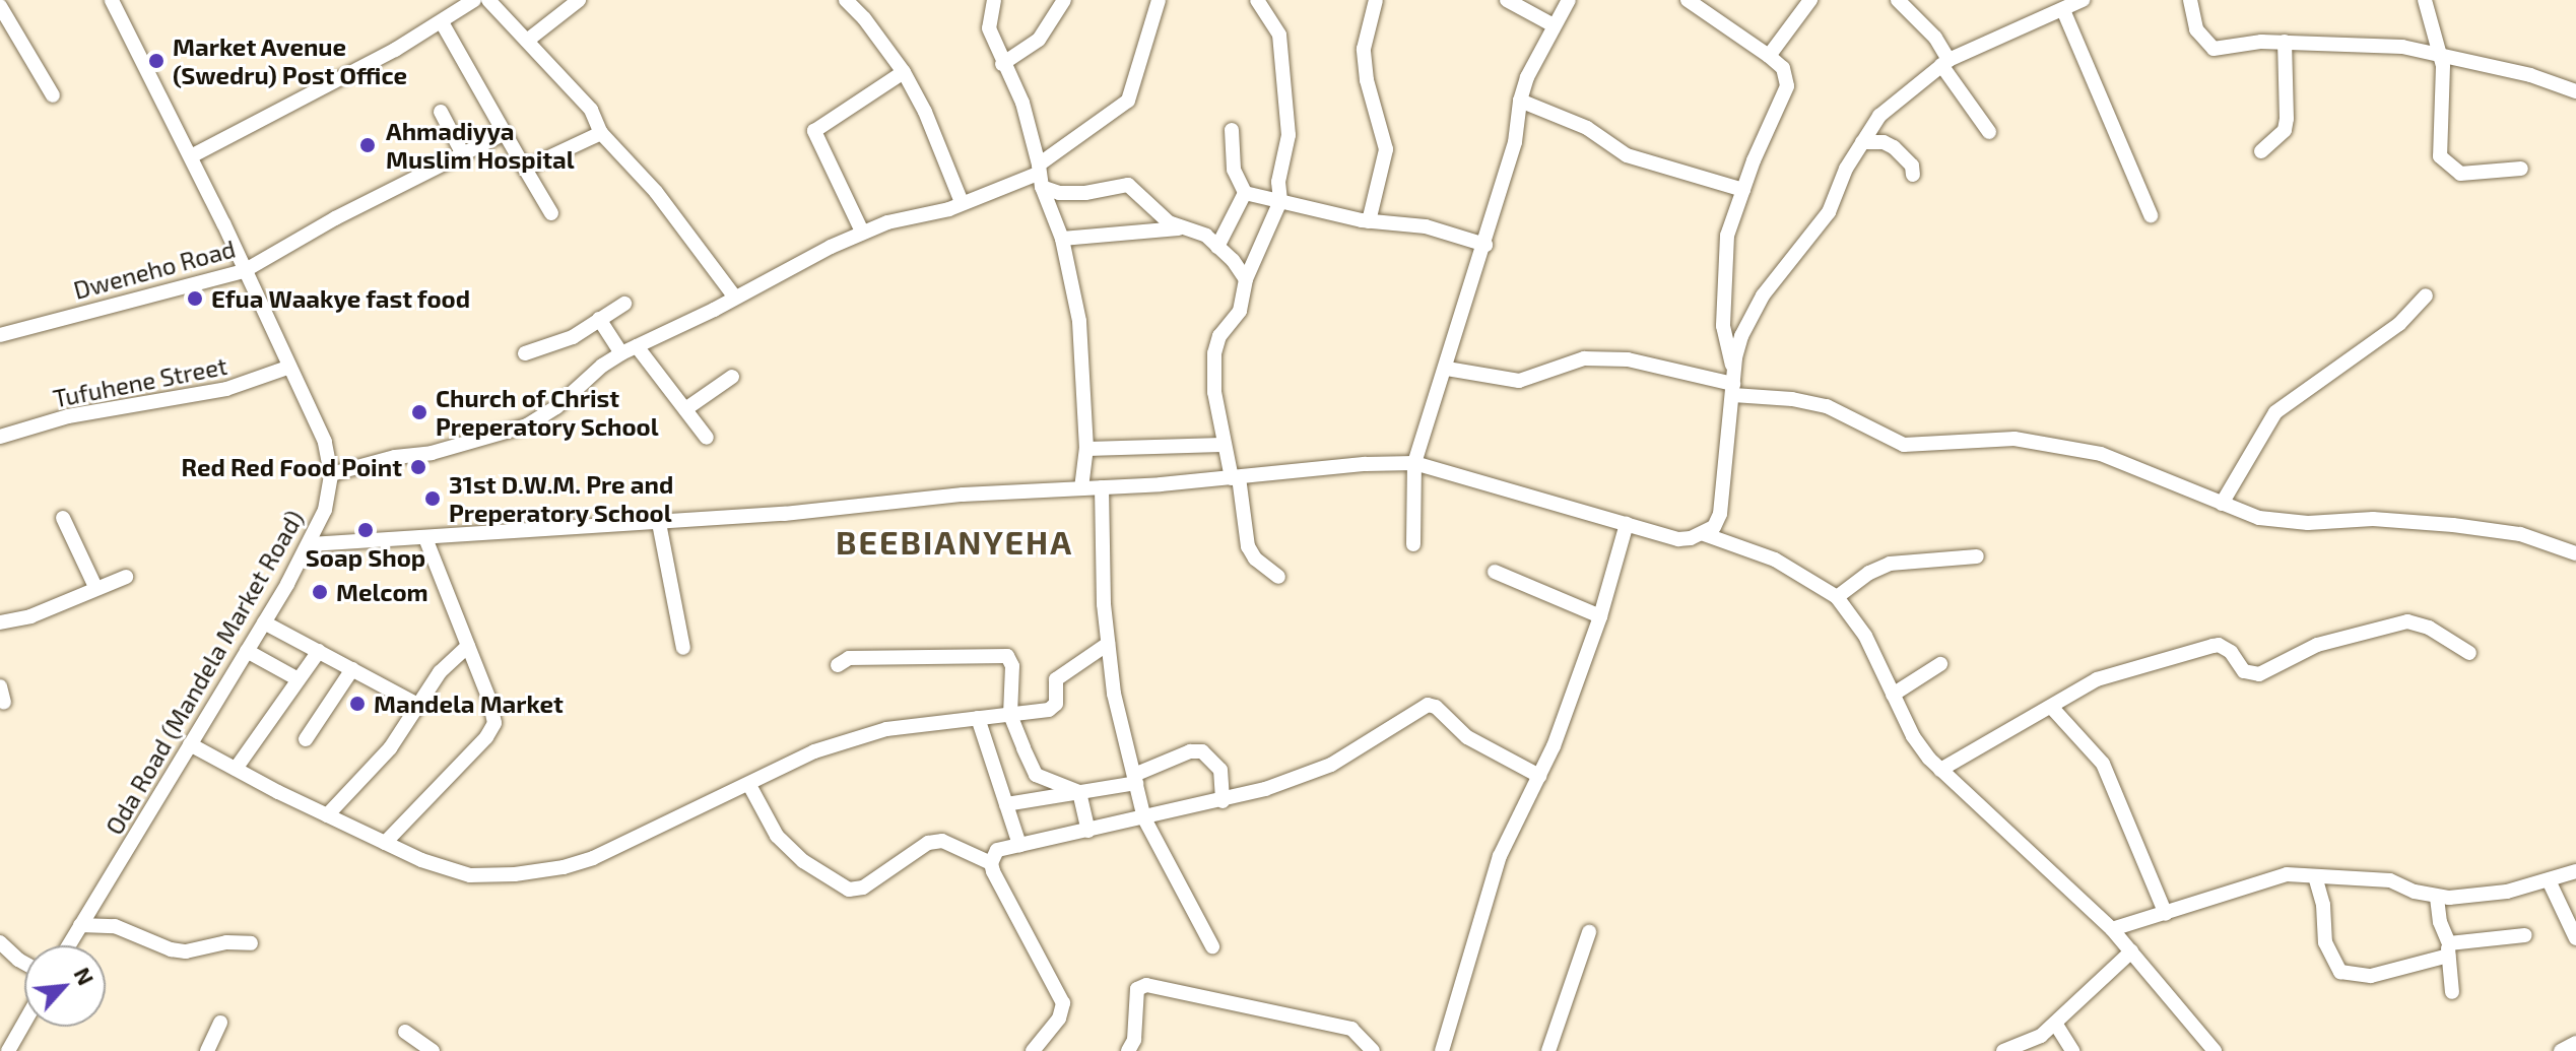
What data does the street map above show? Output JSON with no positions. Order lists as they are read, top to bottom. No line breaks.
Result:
{"streets":{"street":["Dweneho Road","Tufuhene Street","Oda Road (Mandela Market Road)"]},"crossings":[["Dweneho Road","Oda Road (Mandela Market Road)"],["Tufuhene Street","Oda Road (Mandela Market Road)"]],"districts":["BEEBIANYEHA"],"places":["Market Avenue (Swedru) Post Office","Ahmadiyya Muslim Hospital","Efua Waakye fast food","Church of Christ Preperatory School","Red Red Food Point","31st D.W.M. Pre and Preperatory School","Soap Shop","Melcom","Mandela Market"],"north":"top right"}
